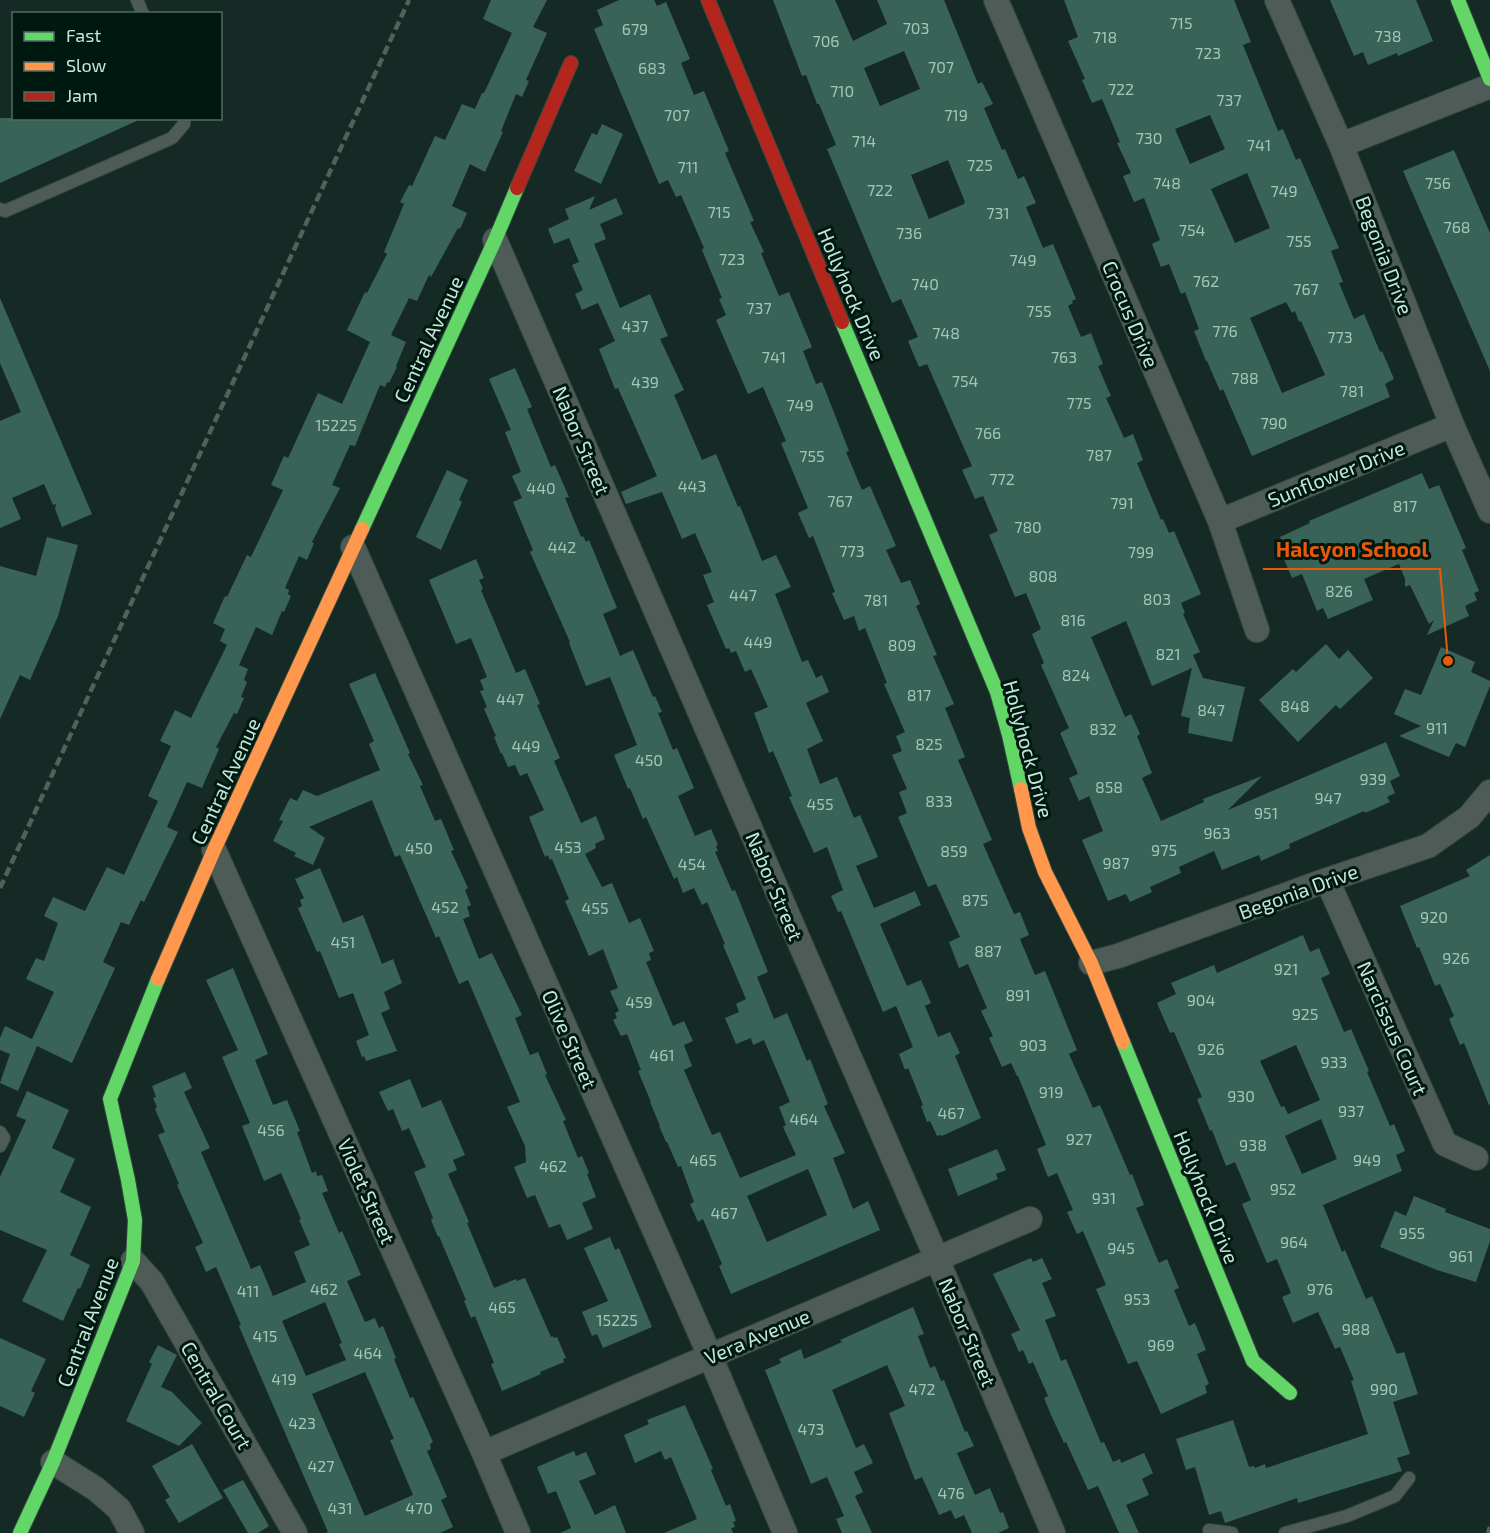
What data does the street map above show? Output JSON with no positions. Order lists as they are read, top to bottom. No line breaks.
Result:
{"streets":{"street":["Begonia Drive","Hollyhock Drive","Crocus Drive","Central Avenue","Nabor Street","Sunflower Drive","Narcissus Court","Olive Street","Violet Street","Vera Avenue","Central Court"]},"crossings":[["Begonia Drive","Hollyhock Drive"],["Begonia Drive","Sunflower Drive"],["Begonia Drive","Narcissus Court"],["Crocus Drive","Sunflower Drive"],["Central Avenue","Nabor Street"],["Central Avenue","Olive Street"],["Central Avenue","Violet Street"],["Central Avenue","Central Court"],["Nabor Street","Vera Avenue"],["Olive Street","Vera Avenue"],["Violet Street","Vera Avenue"]],"places":["Halcyon School"],"house_numbers":["715","703","679","738","718","706","723","707","683","722","710","737","707","719","730","714","741","725","711","748","756","722","749","715","731","768","754","736","755","723","749","762","740","767","737","755","437","776","748","773","741","763","788","754","439","781","775","749","790","15225","766","787","755","772","443","440","767","791","817","780","442","773","799","808","826","447","803","781","816","449","809","821","824","817","447","848","847","911","832","825","449","450","939","858","947","833","455","951","963","453","450","975","859","987","454","875","452","455","920","451","887","926","921","891","904","459","925","903","926","461","933","919","930","937","467","464","456","927","938","465","949","462","952","931","467","955","964","945","961","462","976","411","953","465","15225","988","415","969","464","419","472","990","423","473","427","476","431","470"],"legend":["Fast","Slow","Jam"]}
